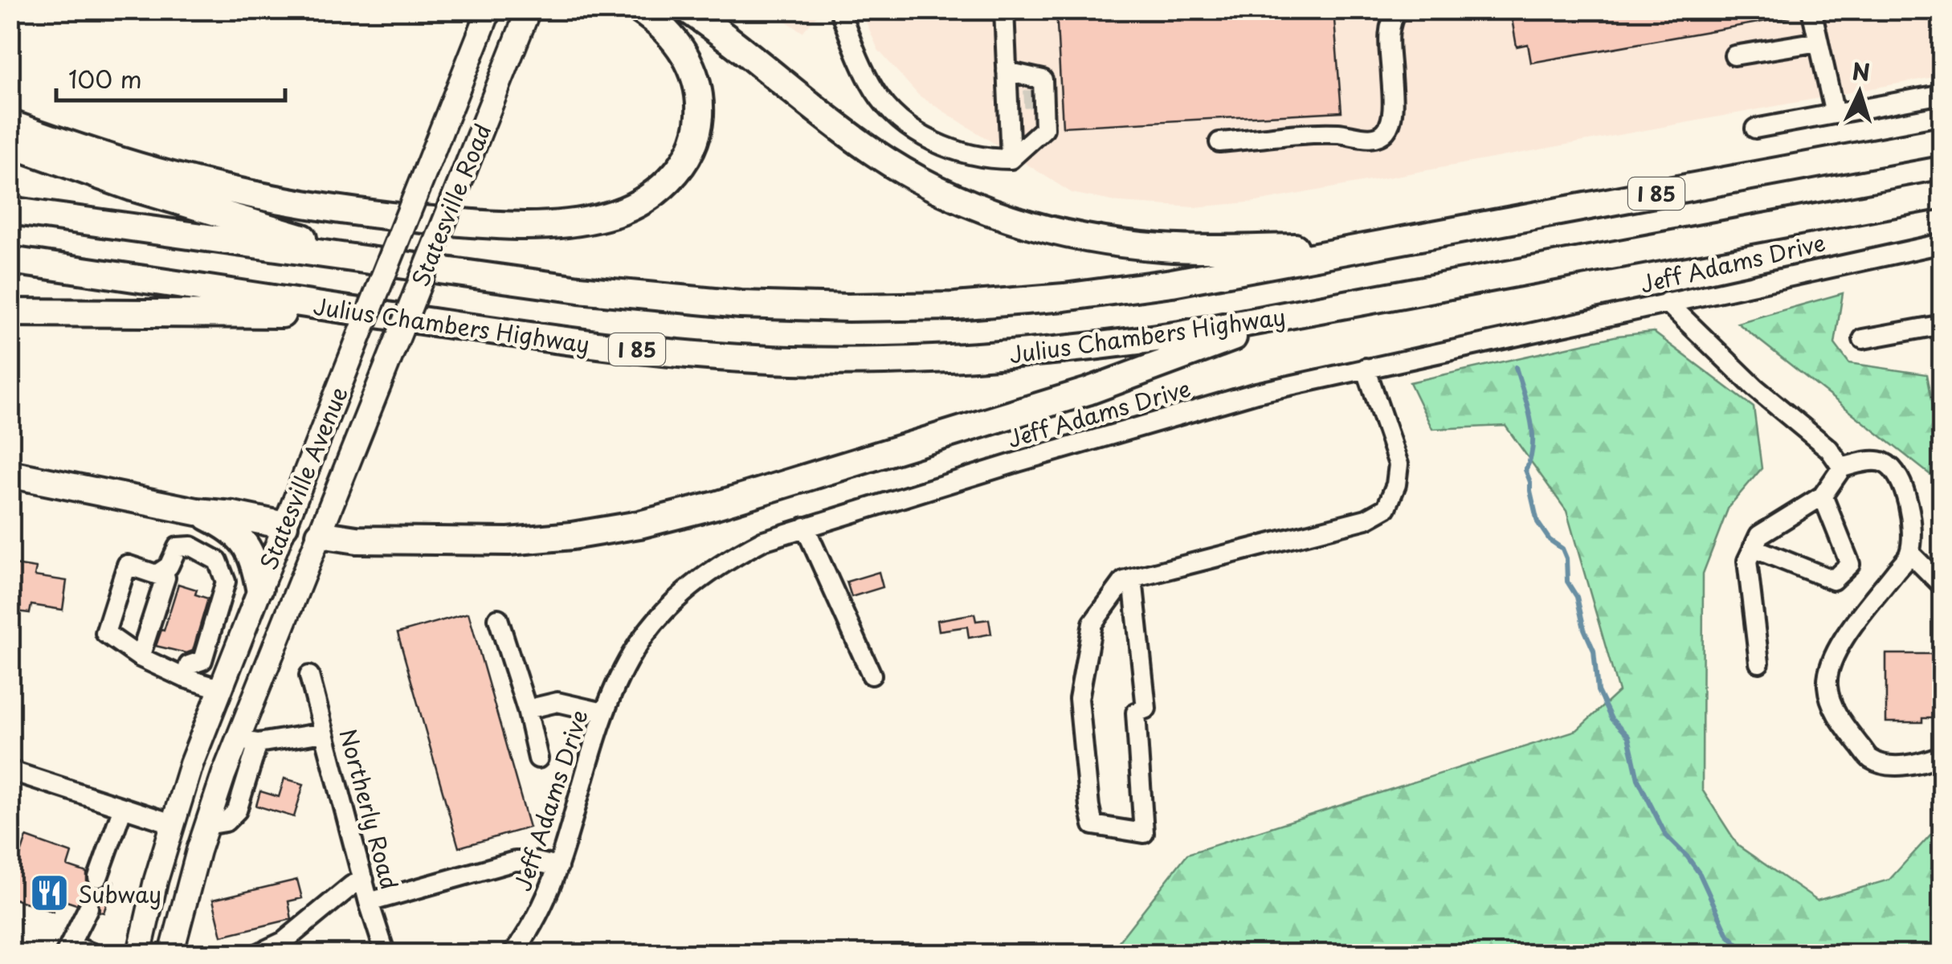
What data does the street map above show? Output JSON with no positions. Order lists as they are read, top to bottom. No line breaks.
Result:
{"streets":{"highway":["I 85","Julius Chambers Highway"],"main road":["Statesville Road","Statesville Avenue"],"street":["Jeff Adams Drive","Northerly Road"]},"crossings":[["Statesville Road","Statesville Avenue"]],"places":{"restaurant":["Subway"]},"scale_bar":"100 m","north":"top"}
